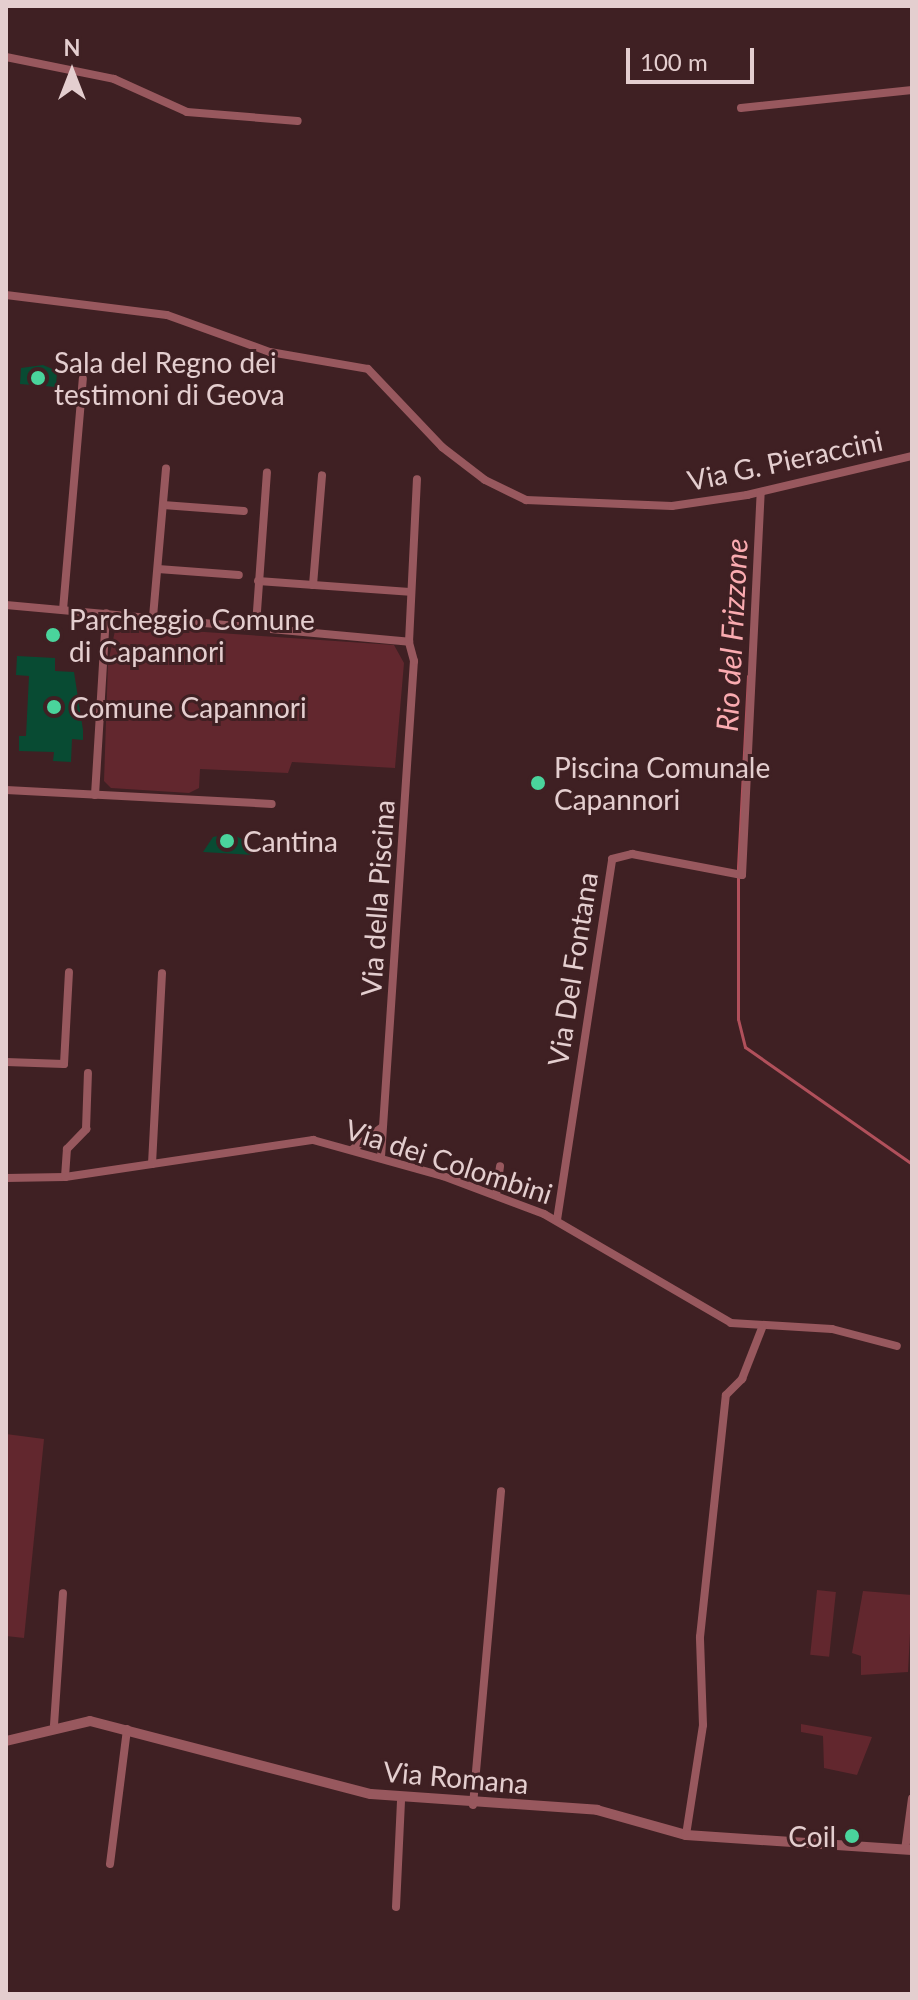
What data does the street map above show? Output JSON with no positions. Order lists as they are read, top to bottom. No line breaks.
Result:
{"streets":{"street":["Via G. Pieraccini","Via della Piscina","Via Del Fontana","Via dei Colombini","Via Romana"]},"crossings":[["Via G. Pieraccini","Via Del Fontana"],["Via della Piscina","Via dei Colombini"],["Via Del Fontana","Via dei Colombini"]],"water":["Rio del Frizzone"],"places":["Sala del Regno dei testimoni di Geova","Parcheggio Comune di Capannori","Comune Capannori","Piscina Comunale Capannori","Cantina","Coil"],"scale_bar":"100 m","north":"top"}
